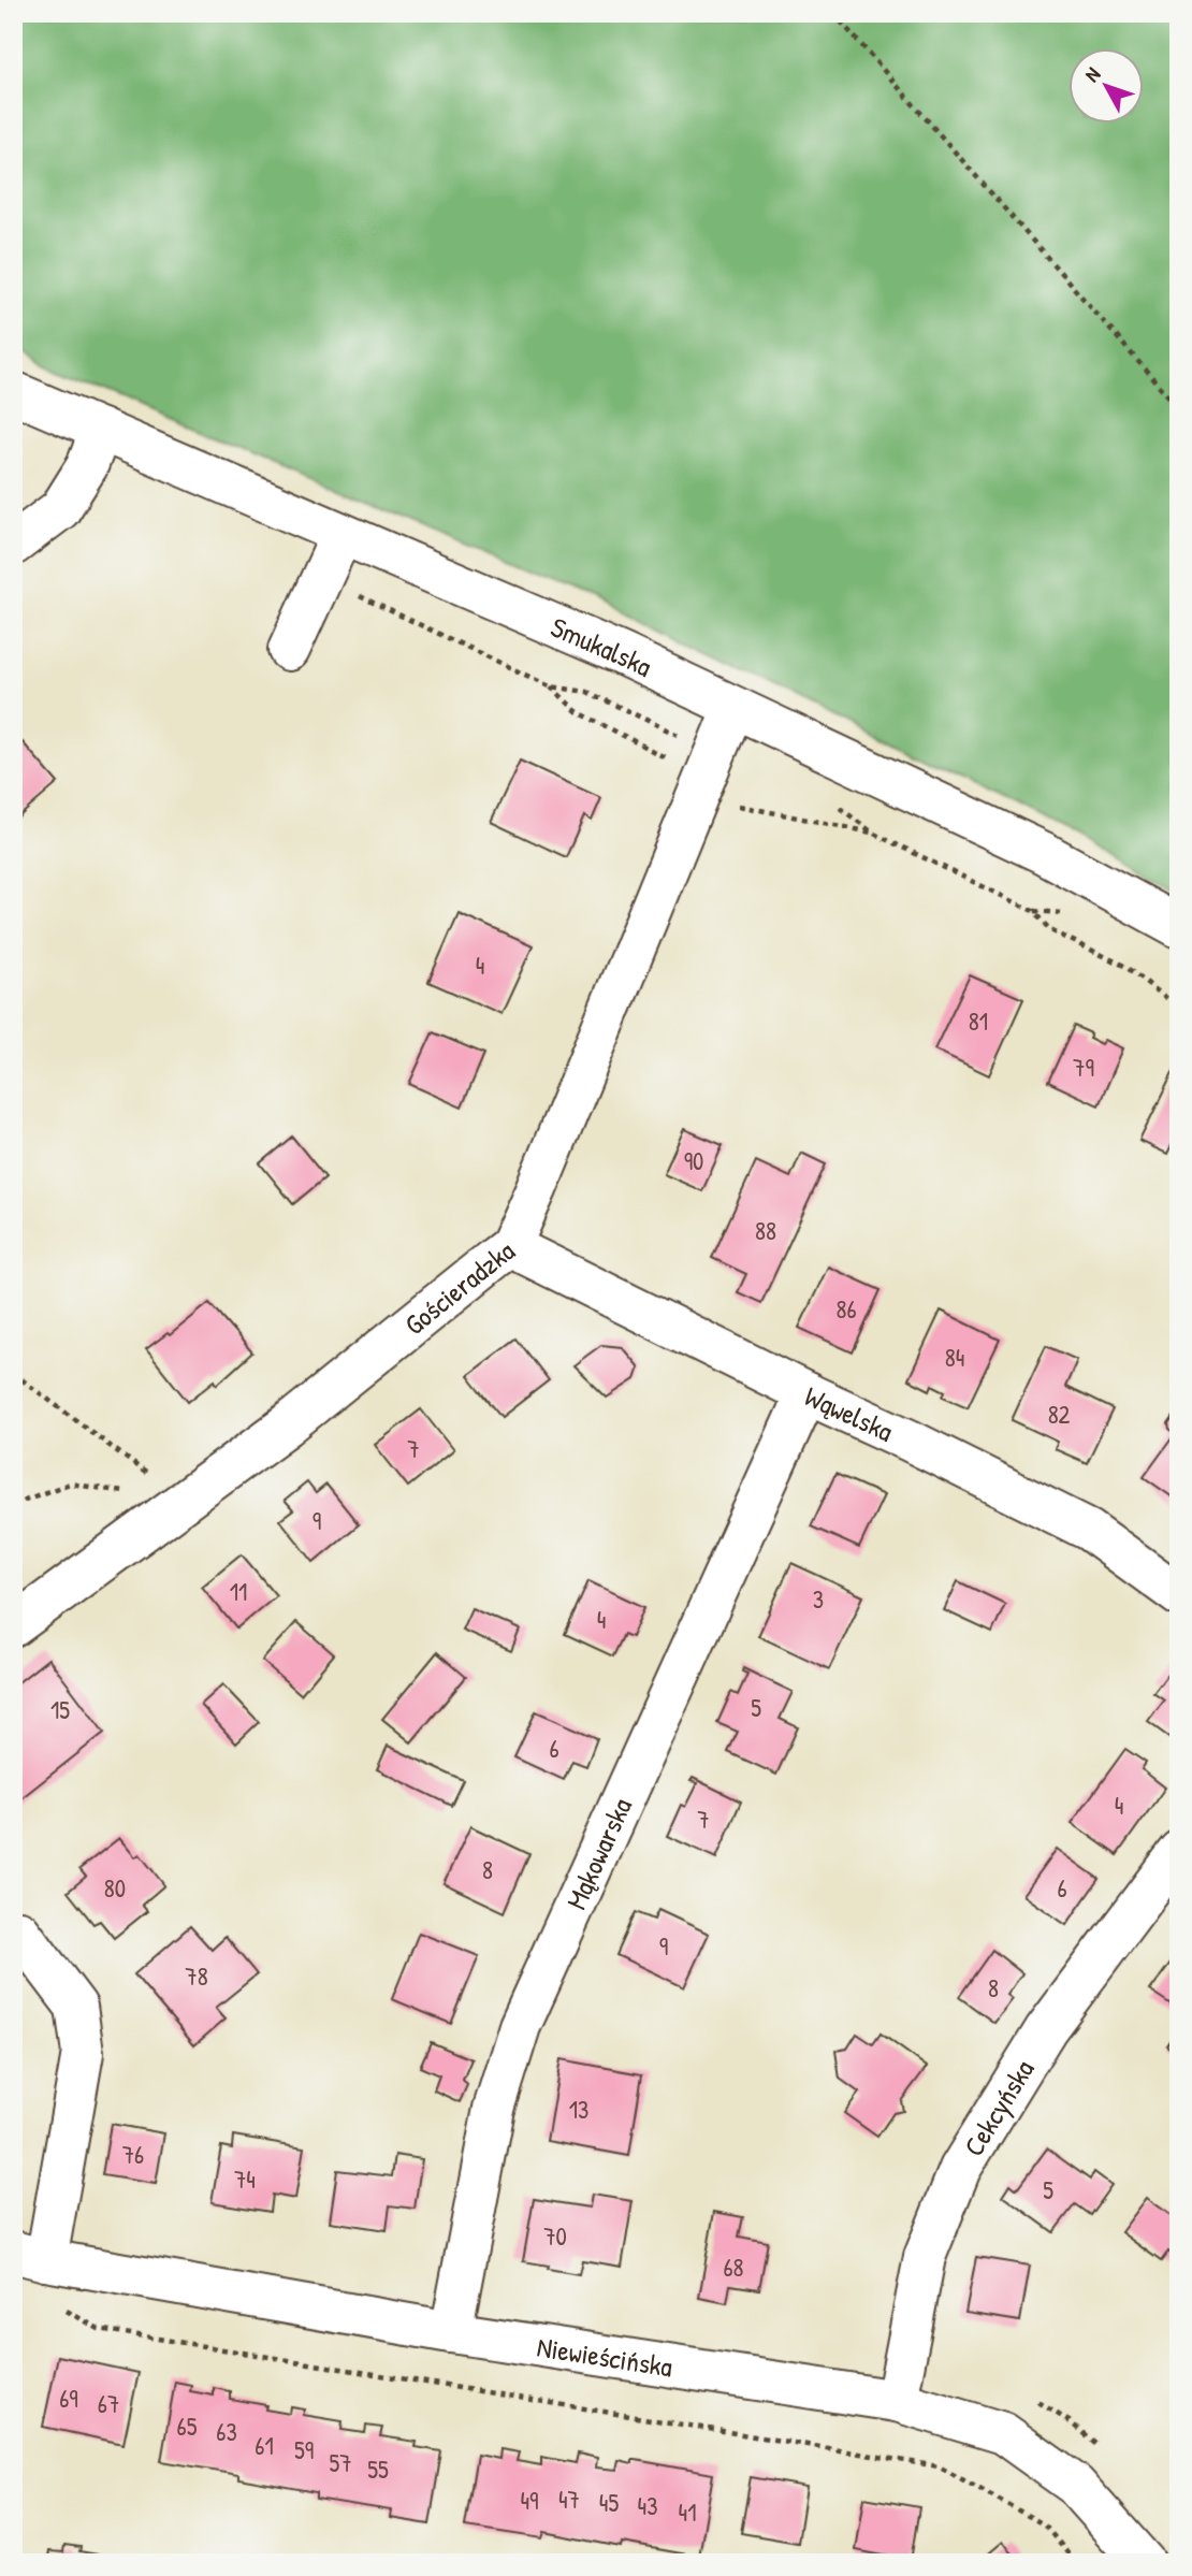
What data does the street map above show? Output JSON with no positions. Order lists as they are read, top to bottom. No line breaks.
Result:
{"streets":{"street":["Smukalska","Gościeradzka","Wąwelska","Mąkowarska","Cekcyńska","Niewieścińska"]},"crossings":[["Smukalska","Gościeradzka"],["Gościeradzka","Wąwelska"],["Wąwelska","Mąkowarska"],["Mąkowarska","Niewieścińska"],["Cekcyńska","Niewieścińska"]],"house_numbers":["4","81","79","90","88","86","84","82","7","9","11","3","4","5","15","6","4","7","8","80","6","9","78","8","13","76","74","5","70","68","69","67","65","63","61","59","57","55","47","49","45","43","41"],"north":"top left"}
